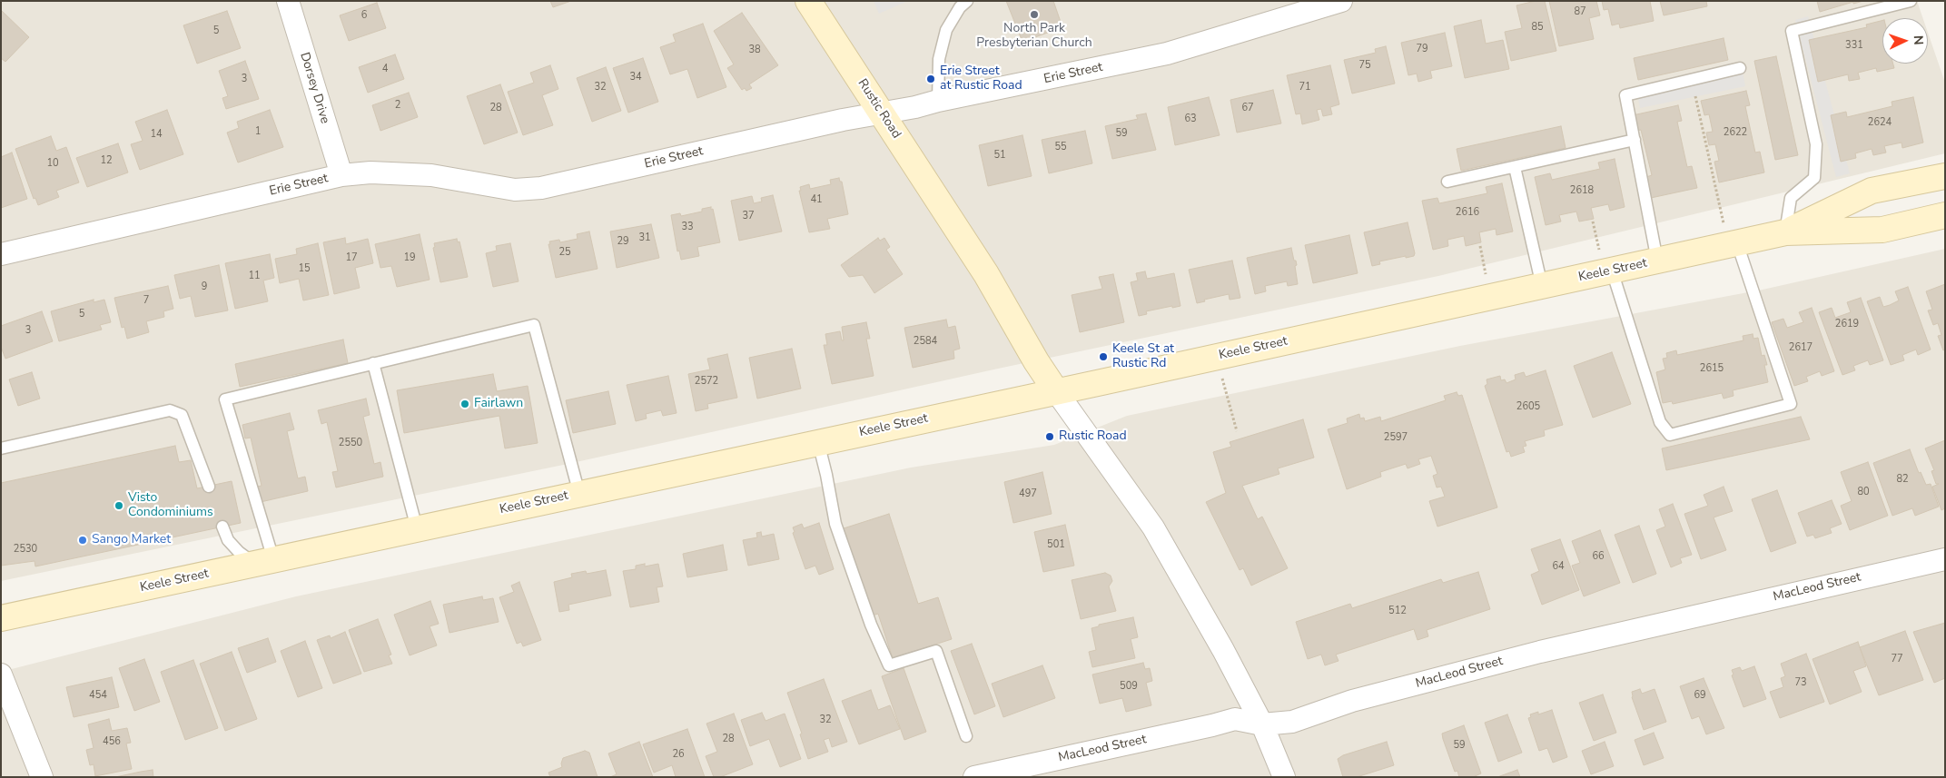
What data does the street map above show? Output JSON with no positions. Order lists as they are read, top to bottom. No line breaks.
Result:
{"streets":{"main road":["Rustic Road","Keele Street"],"street":["Erie Street","Dorsey Drive","MacLeod Street"]},"crossings":[["Erie Street","Dorsey Drive"],["Erie Street","Rustic Road"],["Rustic Road","Keele Street"],["Rustic Road","MacLeod Street"]],"places":["North Park Presbyterian Church","Erie Street at Rustic Road","Keele St at Rustic Rd","Fairlawn","Rustic Road","Visto Condominiums","Sango Market"],"house_numbers":["87","6","85","5","331","79","38","75","4","34","3","32","71","2","28","67","63","2624","1","2622","59","14","55","51","12","10","2618","41","2616","37","33","31","29","25","17","19","15","11","9","7","5","2619","3","2584","2617","2615","2572","2605","2597","2550","82","80","497","501","2530","66","64","512","77","73","509","454","69","32","28","456","59","26"],"north":"right"}
